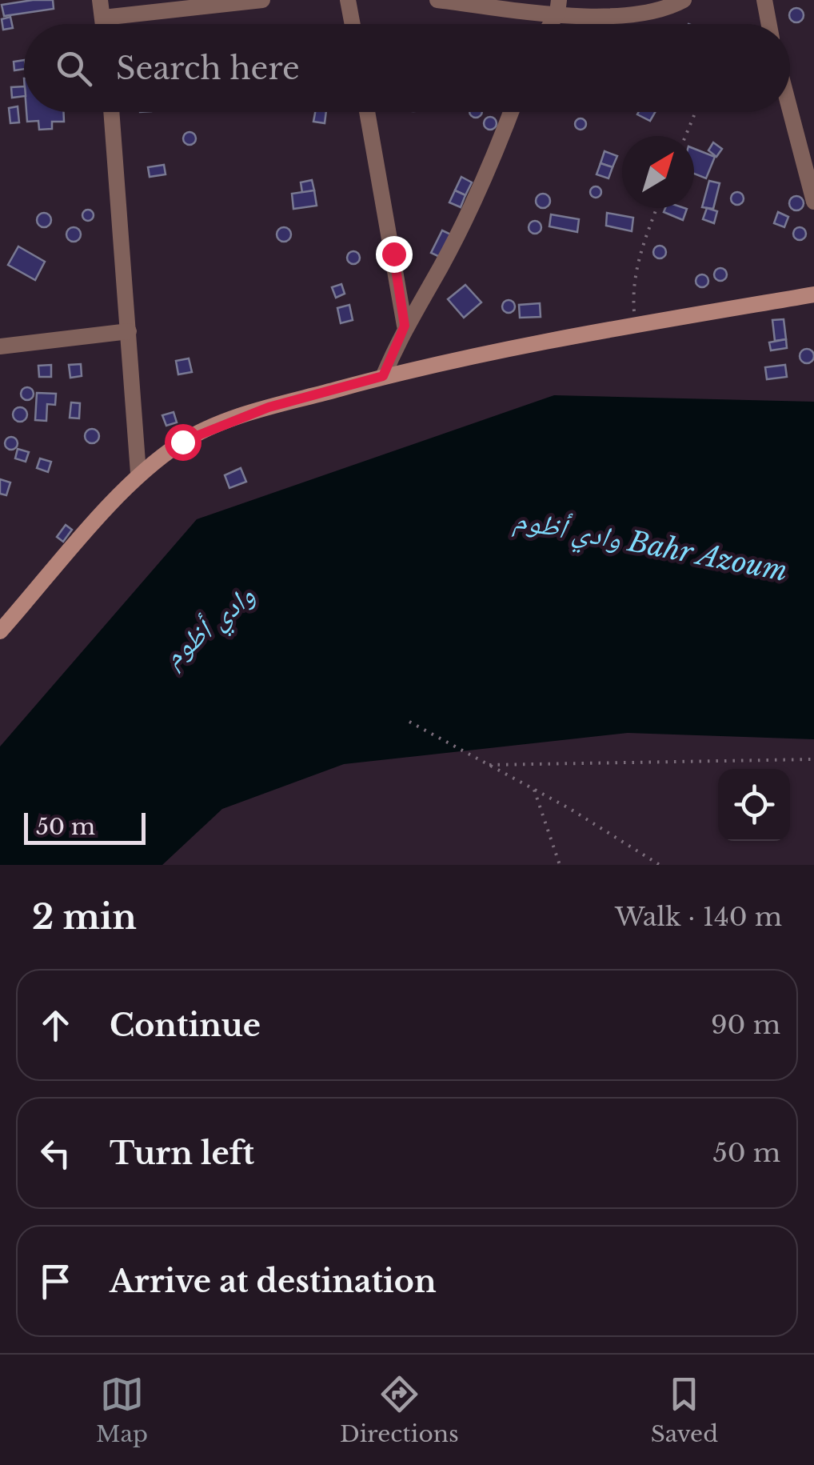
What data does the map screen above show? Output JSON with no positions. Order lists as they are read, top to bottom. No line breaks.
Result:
{"water":["وادي أظوم Bahr Azoum","وادي أظوم"],"scale_bar":"50 m","north":"top right","page":{"search":"Search here","scale":"50 m","heading":["2 min","Walk · 140 m"],"list":[["Continue","90 m"],["Turn left","50 m"],"Arrive at destination"],"nav":["Map","Directions","Saved"]}}
